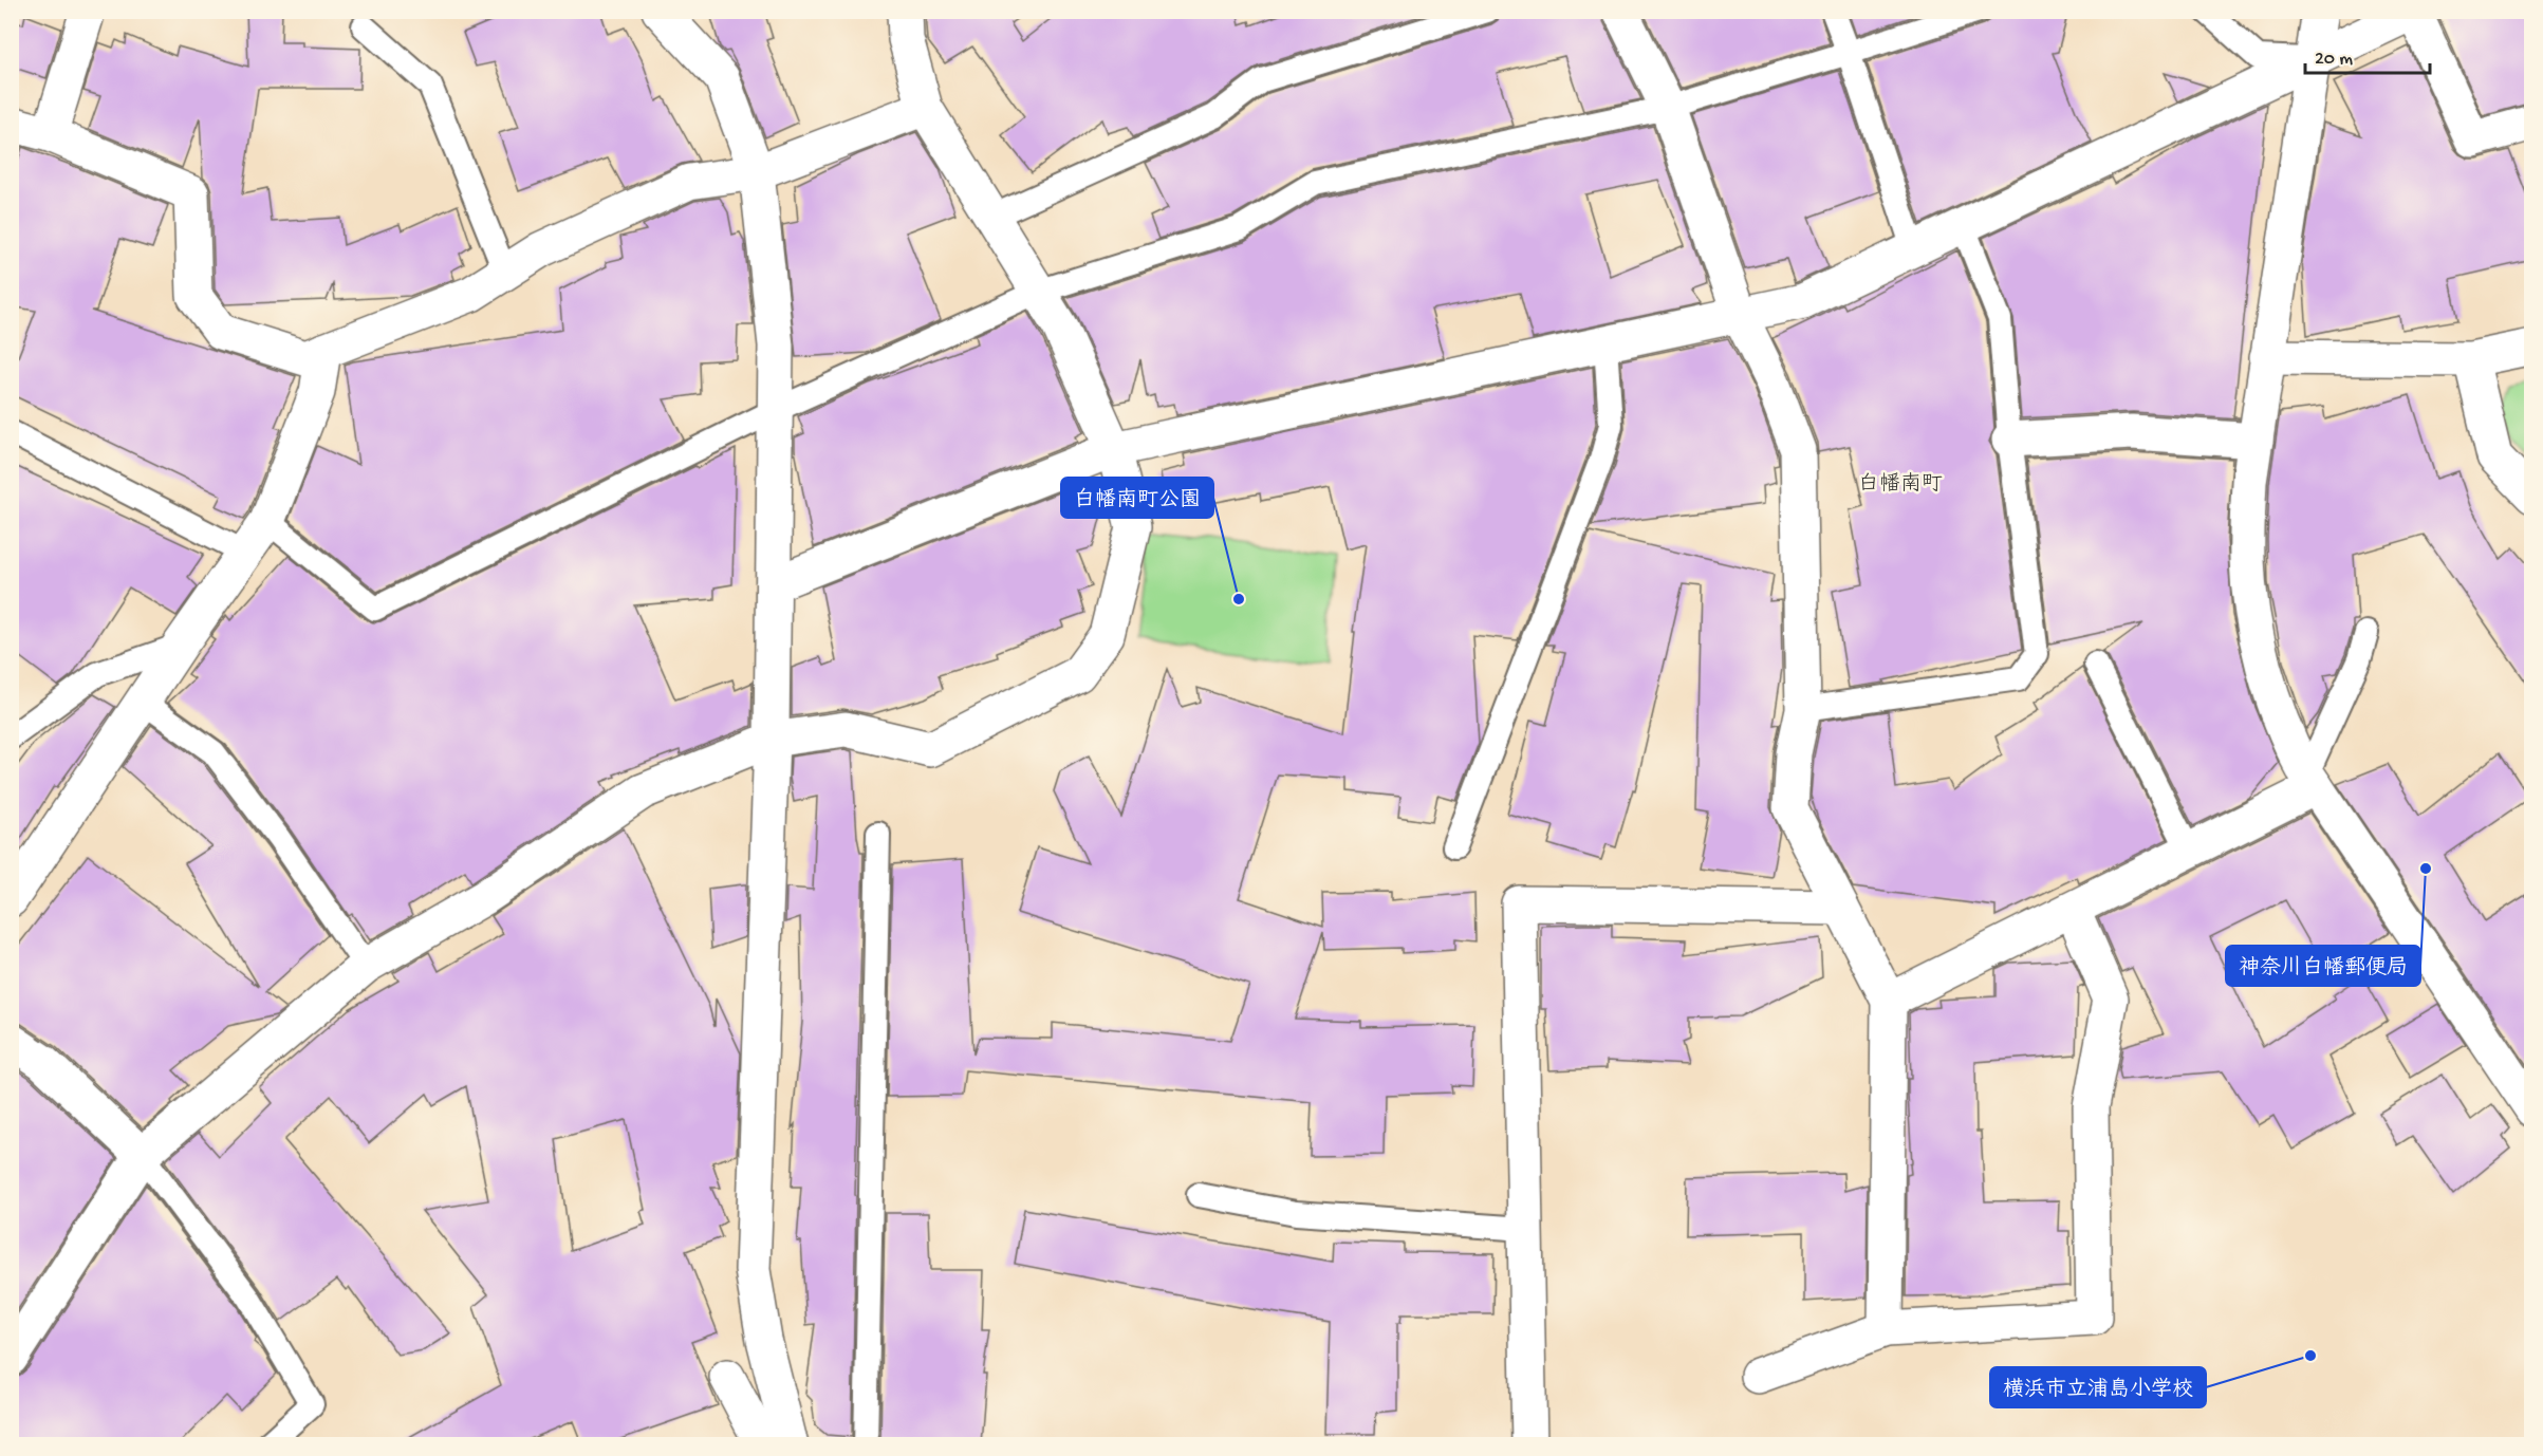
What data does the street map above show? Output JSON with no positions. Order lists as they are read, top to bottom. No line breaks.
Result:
{"districts":["白幡南町"],"places":["白幡南町公園","神奈川白幡郵便局","横浜市立浦島小学校"],"scale_bar":"20 m"}
